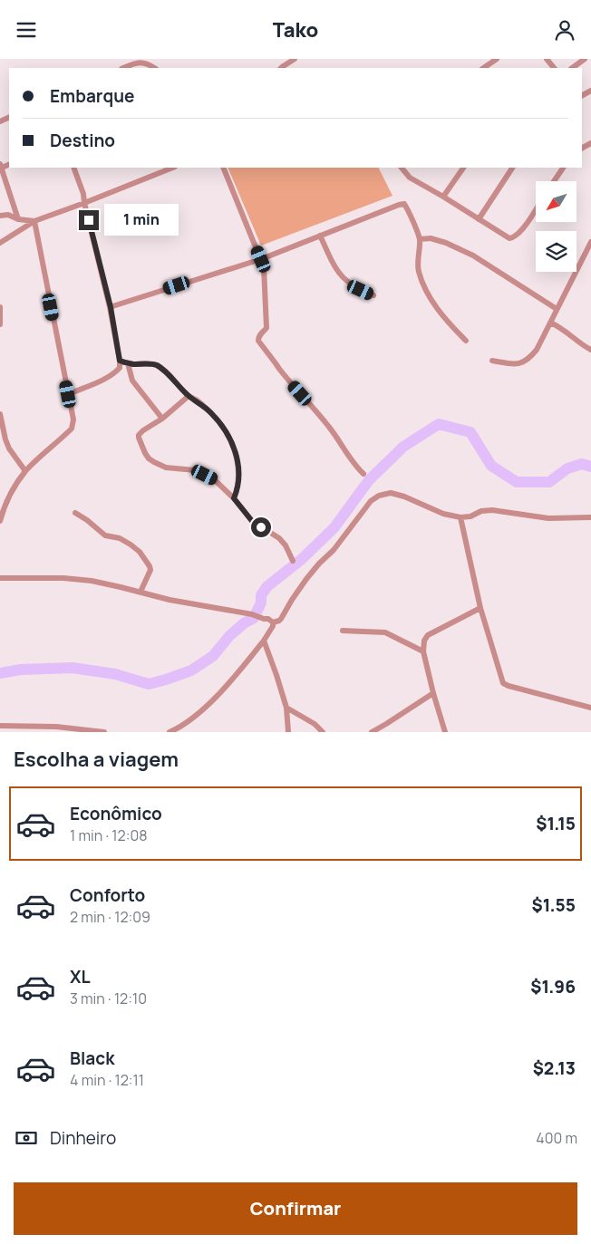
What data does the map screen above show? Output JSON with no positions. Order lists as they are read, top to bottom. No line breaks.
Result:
{"north":"bottom left","page":{"header":"Tako","banner":["Embarque","Destino"],"bubble":"1 min","heading":"Escolha a viagem","list":[{"name":"Econômico","note":"1 min · 12:08","value":"$1.15"},{"name":"Conforto","note":"2 min · 12:09","value":"$1.55"},{"name":"XL","note":"3 min · 12:10","value":"$1.96"},{"name":"Black","note":"4 min · 12:11","value":"$2.13"}],"pay":["Dinheiro","400 m"],"buttons":"Confirmar"}}
